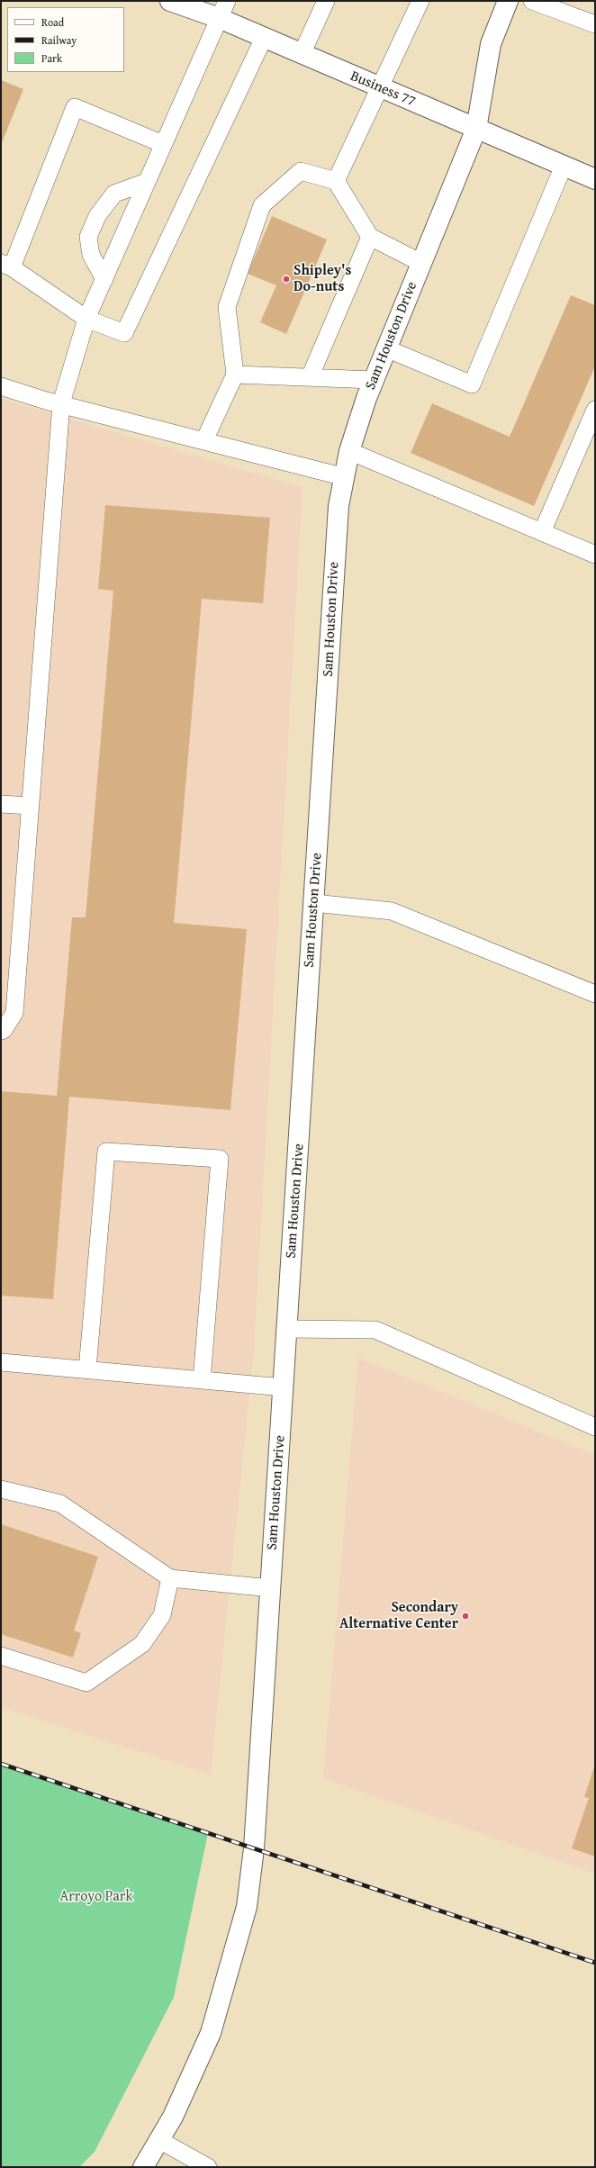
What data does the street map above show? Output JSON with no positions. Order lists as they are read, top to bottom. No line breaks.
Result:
{"streets":{"street":["Business 77","Sam Houston Drive"]},"crossings":[["Business 77","Sam Houston Drive"]],"parks":["Arroyo Park"],"places":["Shipley's Do-nuts","Secondary Alternative Center"],"legend":["Road","Railway","Park"]}
